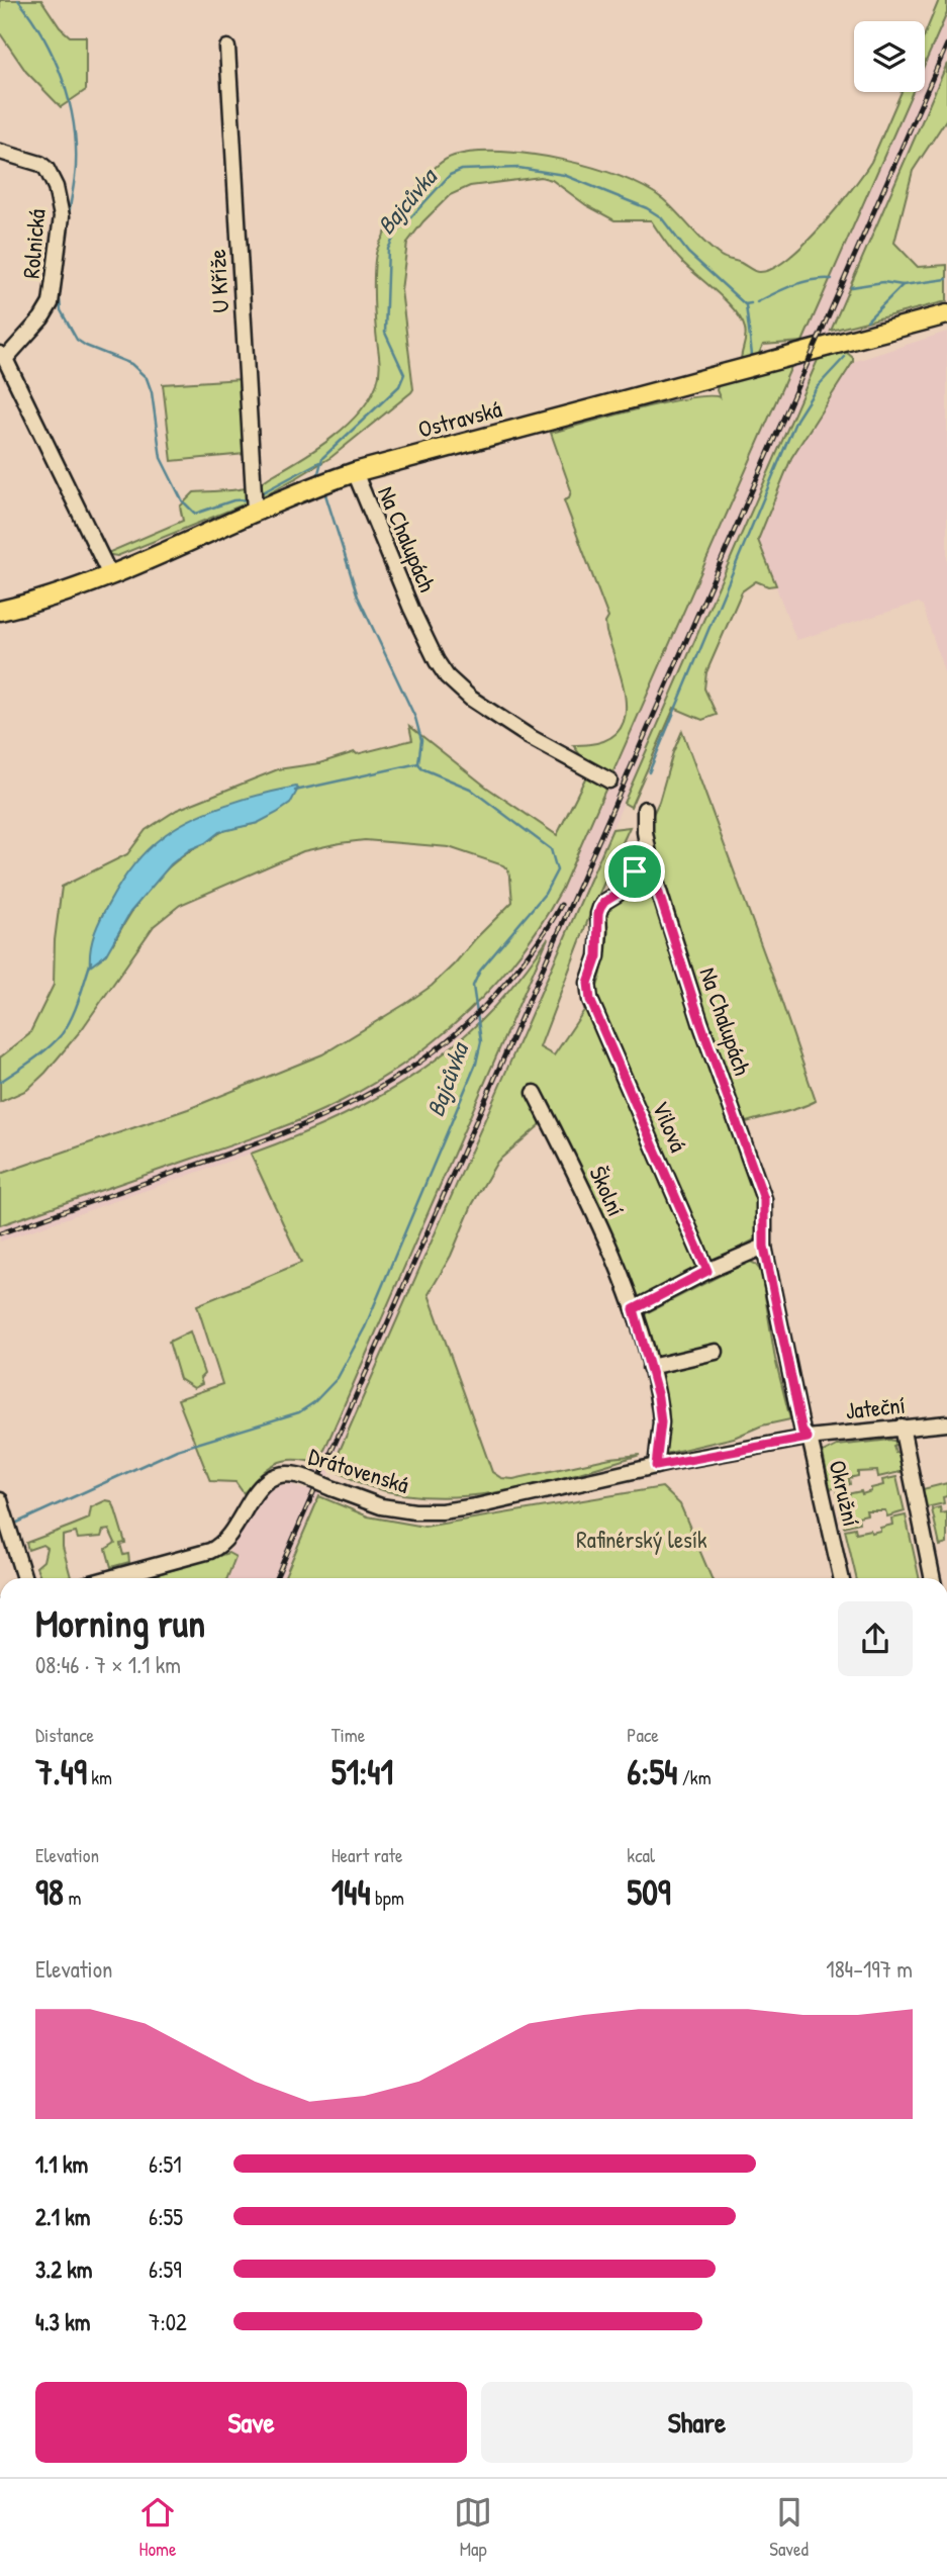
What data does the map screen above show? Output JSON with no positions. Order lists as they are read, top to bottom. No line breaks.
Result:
{"streets":{"main road":["Ostravská"],"street":["Rolnická","U Kříže","Na Chalupách","Vilová","Školní","Jateční","Drátovenská","Okružní"]},"crossings":[["Rolnická","Ostravská"],["U Kříže","Ostravská"],["Ostravská","Na Chalupách"],["Na Chalupách","Vilová"],["Na Chalupách","Jateční"],["Na Chalupách","Okružní"],["Školní","Drátovenská"],["Školní","Okružní"],["Jateční","Okružní"],["Drátovenská","Okružní"]],"water":["Bajcůvka"],"parks":["Rafinérský lesík"],"page":{"heading":["Morning run","08:46 · 7 × 1.1 km"],"stats":[["Distance","7.49 km"],["Time","51:41"],["Pace","6:54 /km"],["Elevation","98 m"],["Heart rate","144 bpm"],["kcal","509"]],"chart":["Elevation","184–197 m"],"list":[{"name":"1.1 km","note":"6:51"},{"name":"2.1 km","note":"6:55"},{"name":"3.2 km","note":"6:59"},{"name":"4.3 km","note":"7:02"}],"buttons":["Save","Share"],"tabs":["Home","Map","Saved"]}}
